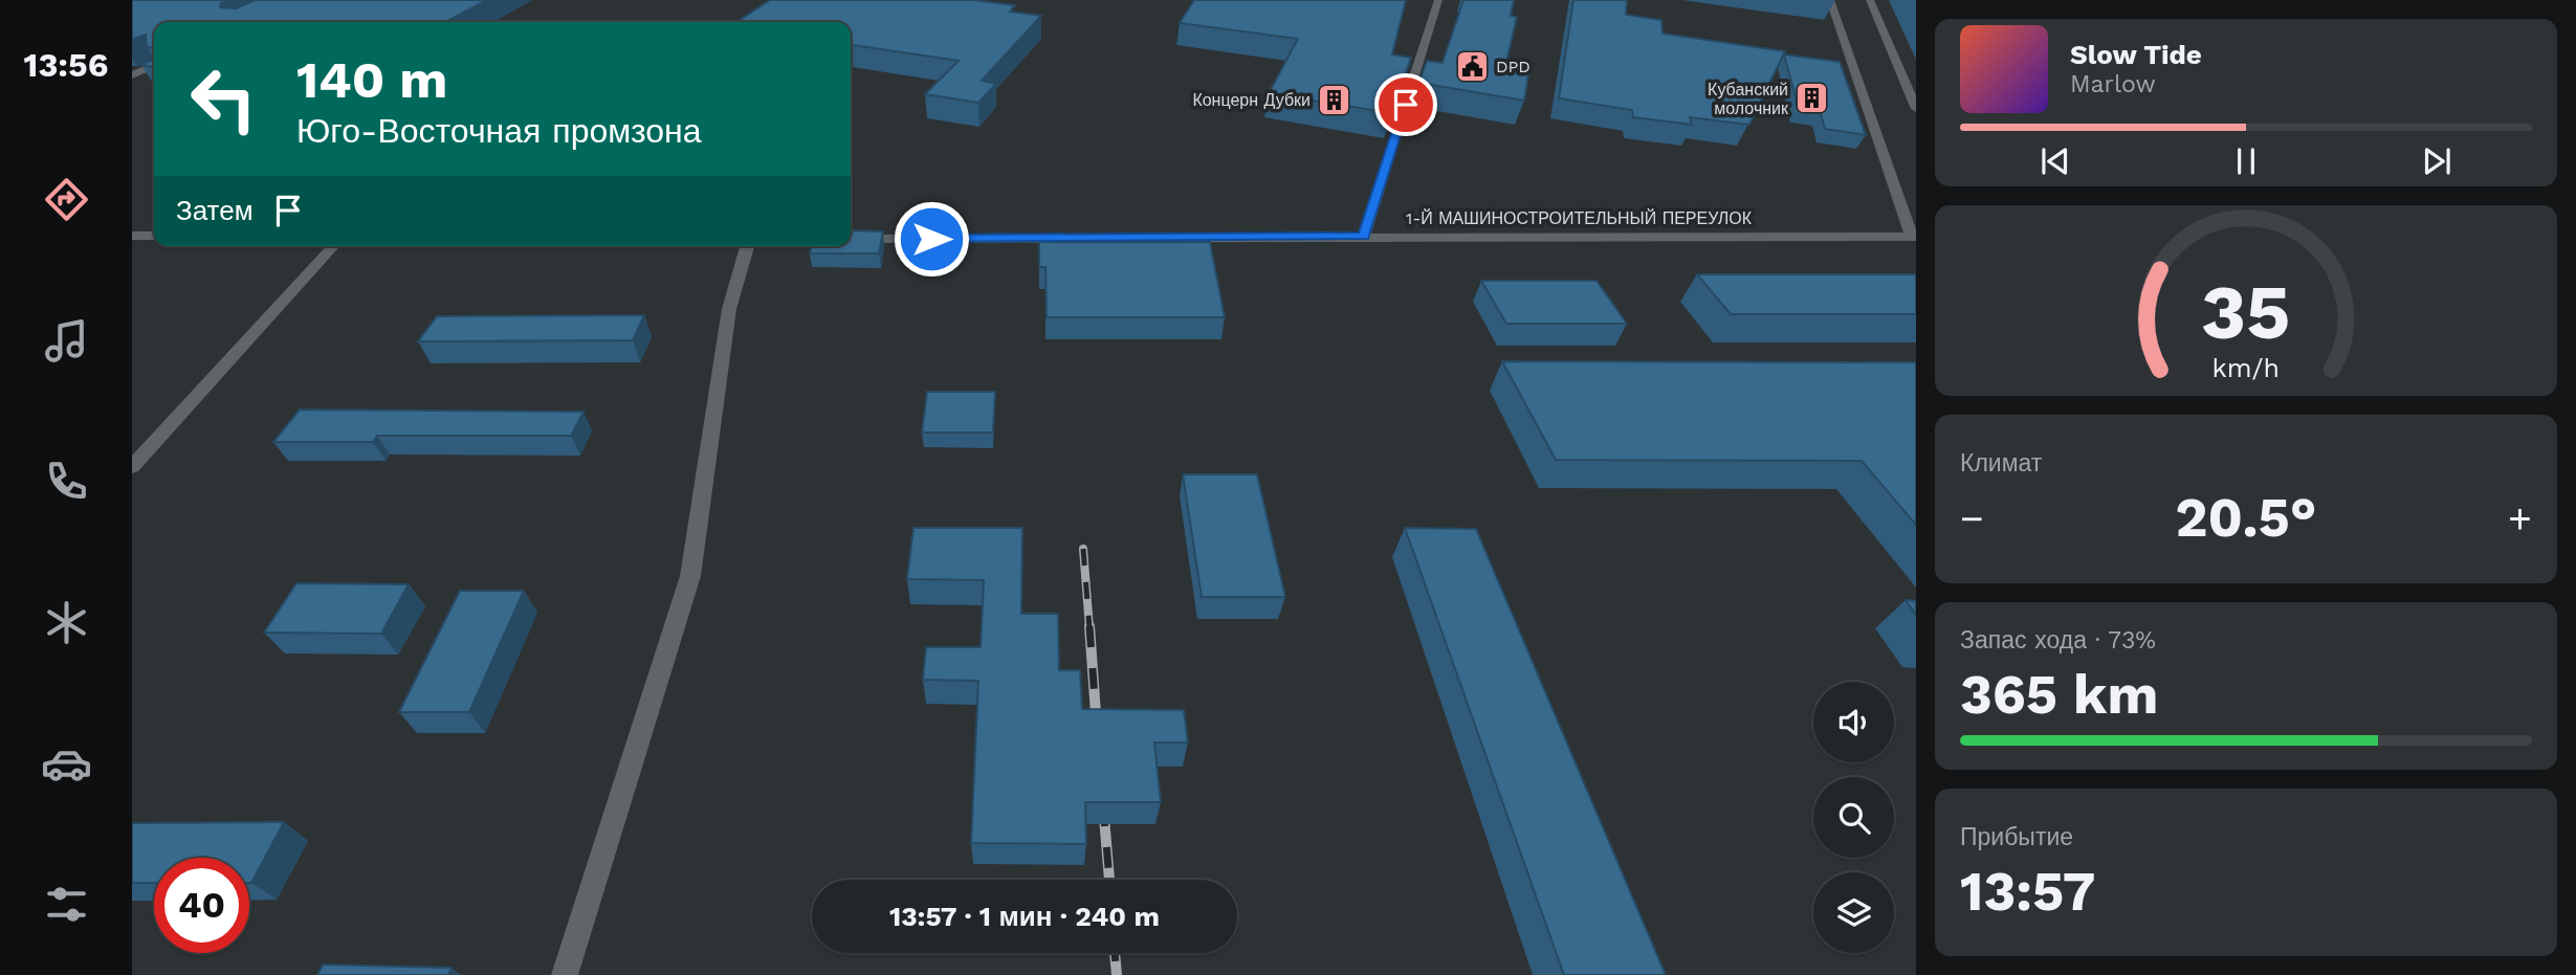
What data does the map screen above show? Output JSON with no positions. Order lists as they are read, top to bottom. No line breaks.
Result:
{"streets":{"street":["1-Й МАШИНОСТРОИТЕЛЬНЫЙ ПЕРЕУЛОК"]},"places":{"public building":["DPD"],"building":["Кубанский молочник","Концерн Дубки"]},"page":{"tabs":"13:56","turn":["140 m","Юго-Восточная промзона"],"song":["Slow Tide","Marlow"],"then":"Затем","tile":["Климат",["Запас хода · 73%","365 km"],["Прибытие","13:57"]],"heat":["−","20.5°","+"],"limit":"40","trip":"13:57 · 1 мин · 240 m","gauge":["35","km/h"]}}
